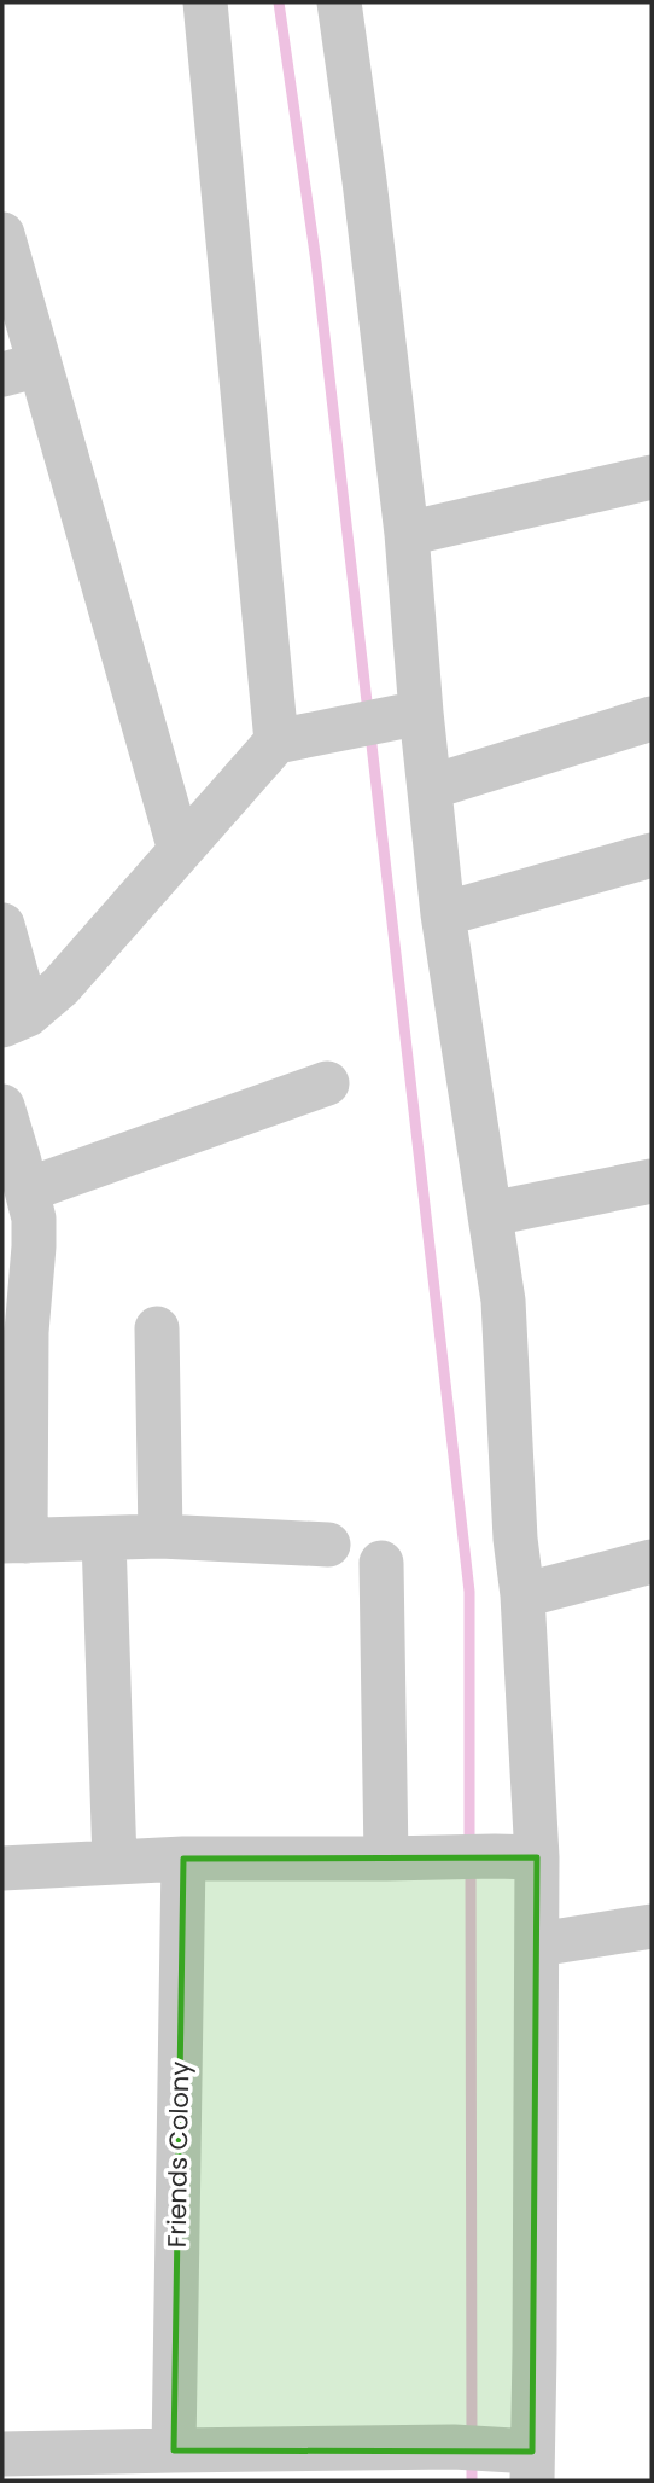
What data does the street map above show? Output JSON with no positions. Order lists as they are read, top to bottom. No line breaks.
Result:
{"streets":{"street":["Friends Colony"]}}
